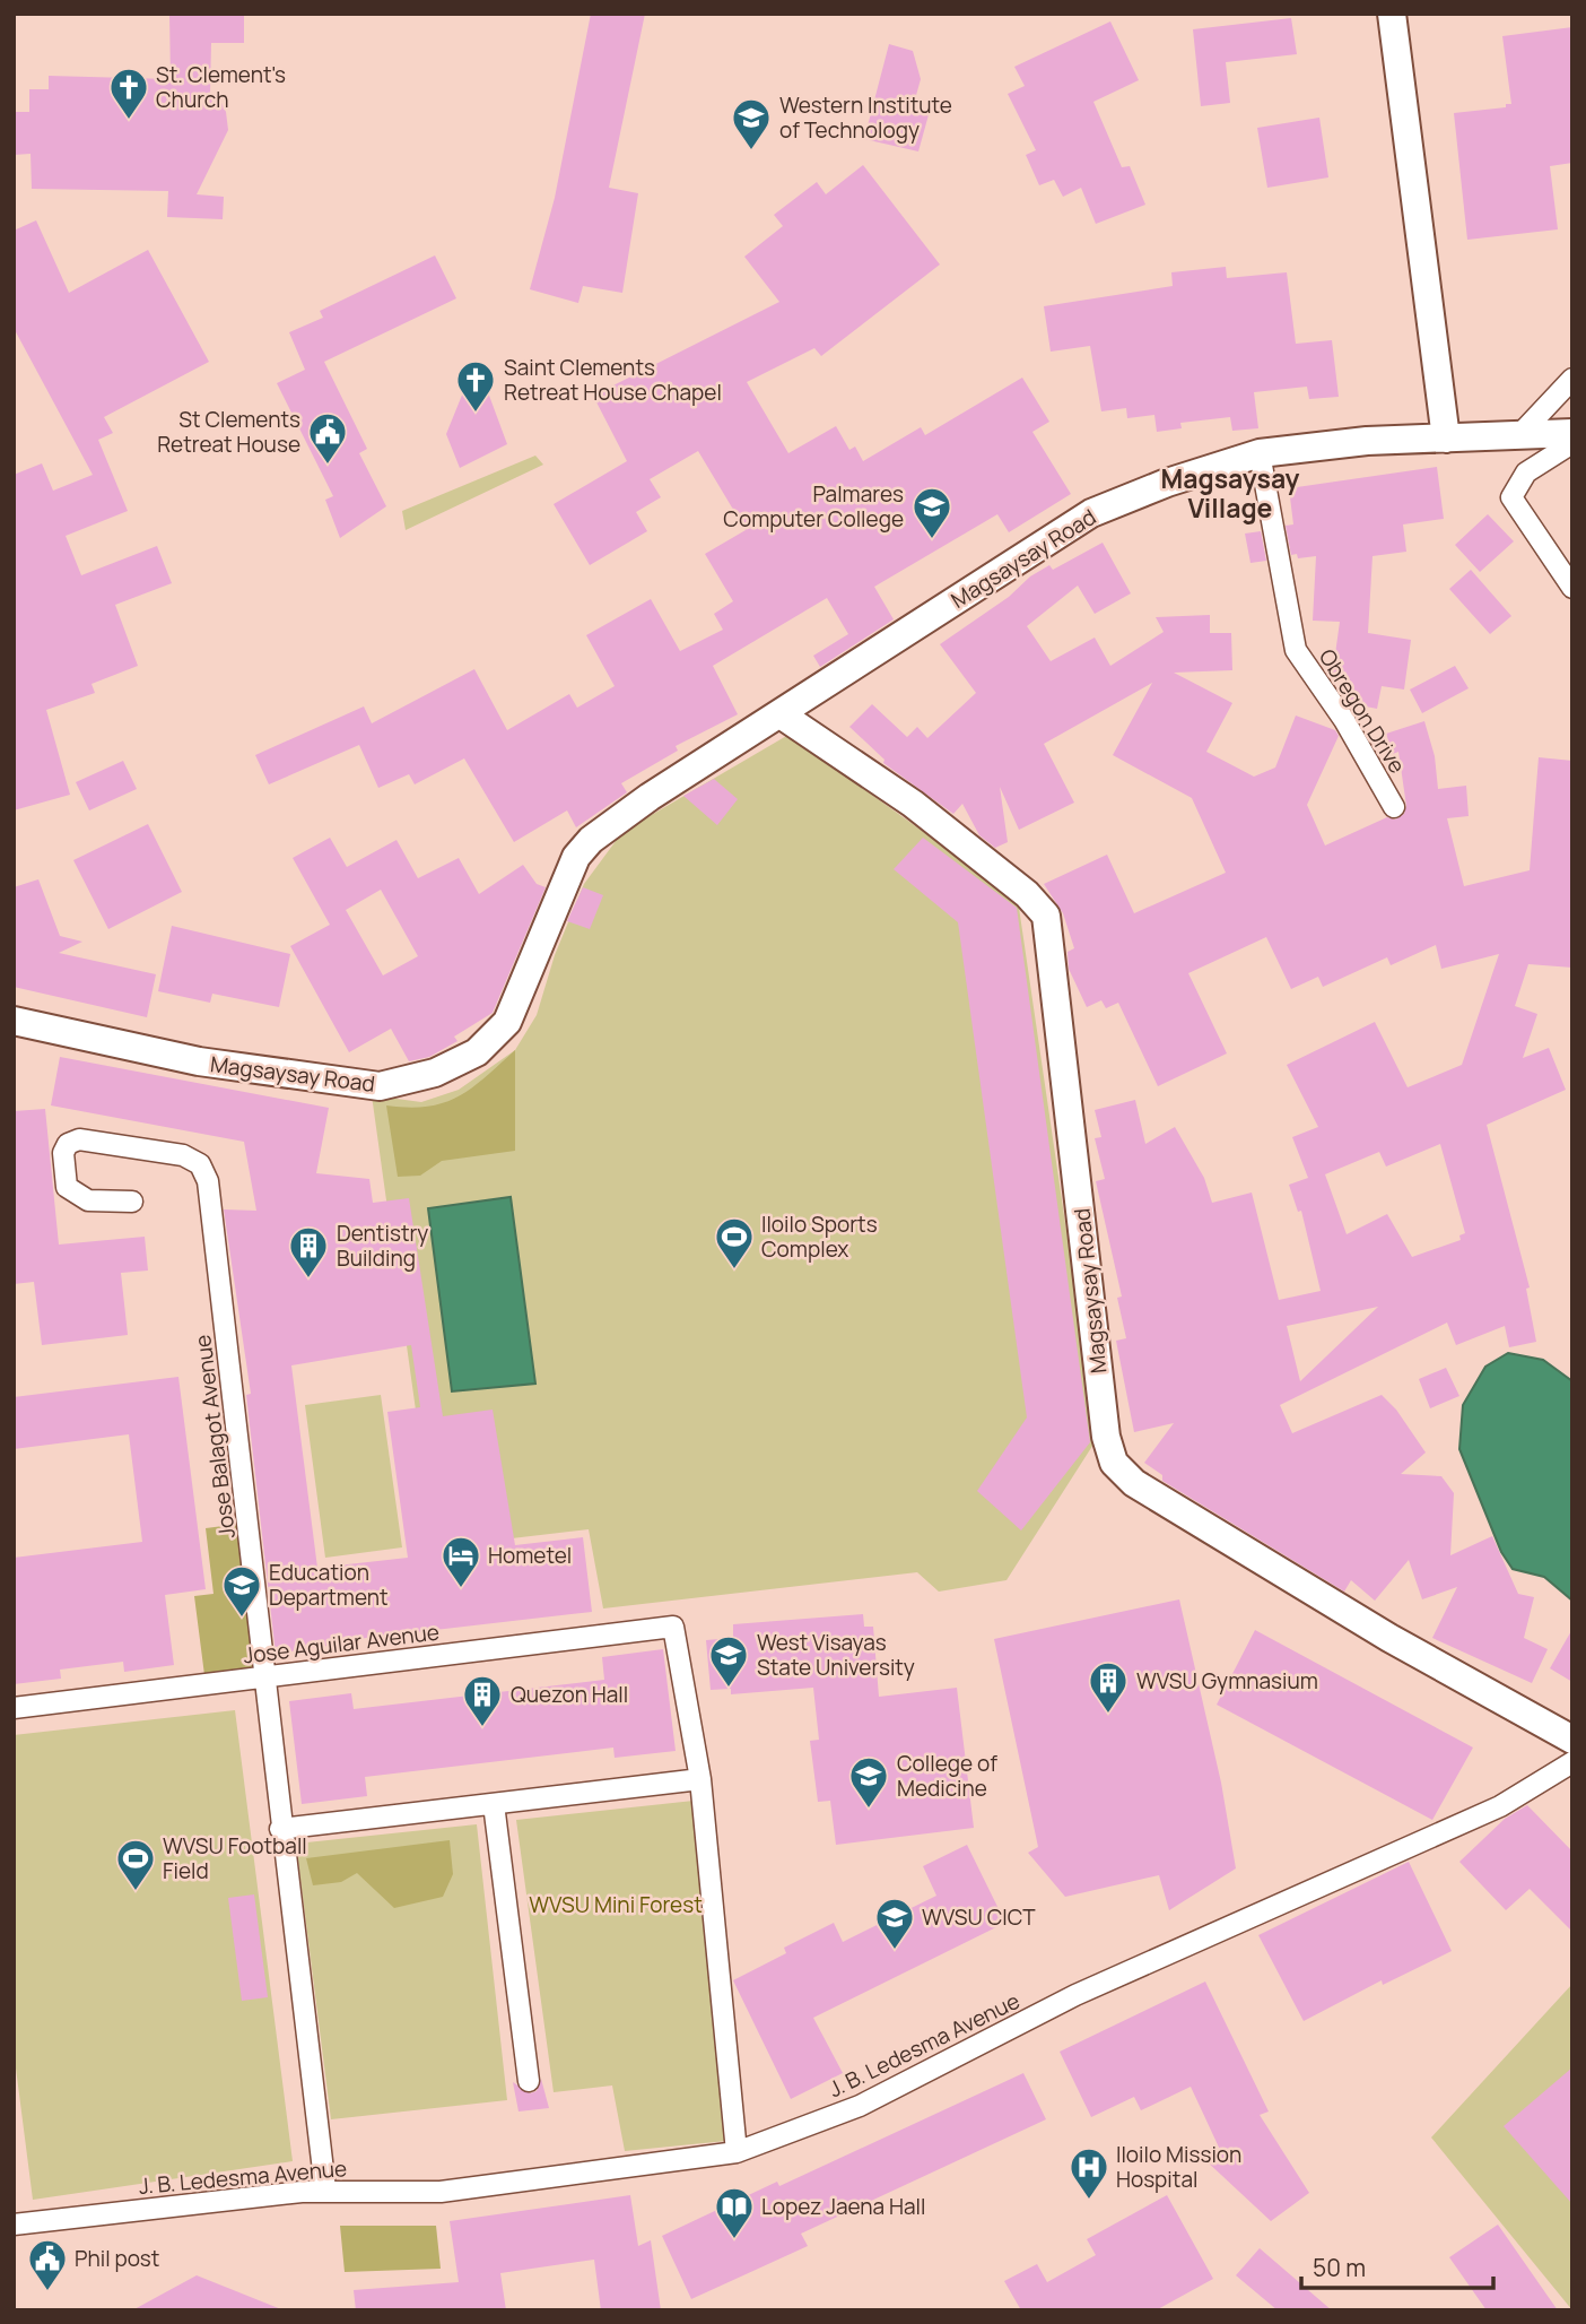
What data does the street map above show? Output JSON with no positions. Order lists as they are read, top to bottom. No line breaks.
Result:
{"streets":{"street":["Magsaysay Road","Obregon Drive","Jose Balagot Avenue","Jose Aguilar Avenue","J. B. Ledesma Avenue"]},"crossings":[["Magsaysay Road","Obregon Drive"],["Jose Balagot Avenue","Jose Aguilar Avenue"],["Jose Balagot Avenue","J. B. Ledesma Avenue"]],"districts":["Magsaysay Village"],"parks":["WVSU Mini Forest"],"places":{"church":["St. Clement's Church","Saint Clements Retreat House Chapel"],"school or university":["Western Institute of Technology","Palmares Computer College","Education Department","West Visayas State University","College of Medicine","WVSU CICT"],"public building":["St Clements Retreat House","Phil post"],"sports":["Iloilo Sports Complex","WVSU Football Field"],"building":["Dentistry Building","WVSU Gymnasium","Quezon Hall"],"hotel":["Hometel"],"hospital":["Iloilo Mission Hospital"],"library":["Lopez Jaena Hall"]},"scale_bar":"50 m"}
